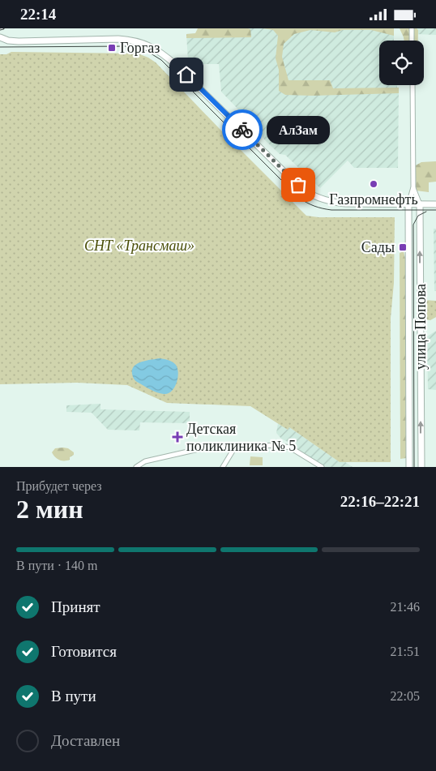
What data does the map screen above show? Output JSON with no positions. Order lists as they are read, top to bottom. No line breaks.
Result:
{"streets":{"main road":["улица Попова"]},"one_way":["улица Попова"],"parks":["СНТ «Трансмаш»"],"places":{"transit":["Горгаз","Сады"],"other":["Газпромнефть","АлЗам"],"health":["Детская поликлиника № 5"]},"page":{"status":"22:14","bubble":"АлЗам","heading":["2 мин","Прибудет через","22:16–22:21"],"bar":"В пути · 140 m","list":[["Принят","21:46"],["Готовится","21:51"],["В пути","22:05"],"Доставлен"]}}
